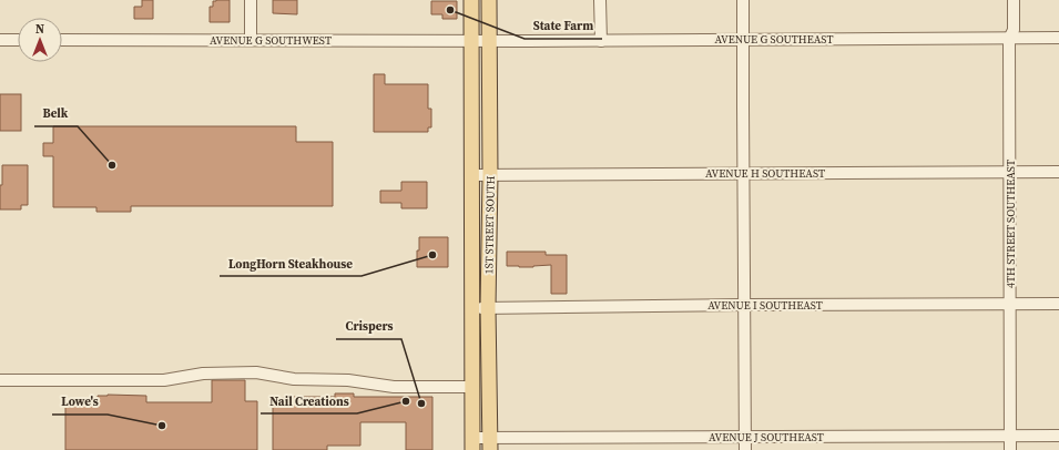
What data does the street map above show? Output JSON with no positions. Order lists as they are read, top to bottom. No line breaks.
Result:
{"streets":{"main road":["1ST STREET SOUTH"],"street":["AVENUE G SOUTHEAST","AVENUE G SOUTHWEST","AVENUE H SOUTHEAST","4TH STREET SOUTHEAST","AVENUE I SOUTHEAST","AVENUE J SOUTHEAST"]},"crossings":[["AVENUE G SOUTHEAST","AVENUE G SOUTHWEST"],["AVENUE G SOUTHEAST","4TH STREET SOUTHEAST"],["AVENUE G SOUTHEAST","1ST STREET SOUTH"],["AVENUE G SOUTHWEST","1ST STREET SOUTH"],["AVENUE H SOUTHEAST","4TH STREET SOUTHEAST"],["AVENUE H SOUTHEAST","1ST STREET SOUTH"],["4TH STREET SOUTHEAST","AVENUE I SOUTHEAST"],["4TH STREET SOUTHEAST","AVENUE J SOUTHEAST"],["1ST STREET SOUTH","AVENUE I SOUTHEAST"],["1ST STREET SOUTH","AVENUE J SOUTHEAST"]],"places":["State Farm","Belk","LongHorn Steakhouse","Nail Creations","Crispers","Lowe's"],"north":"top"}
